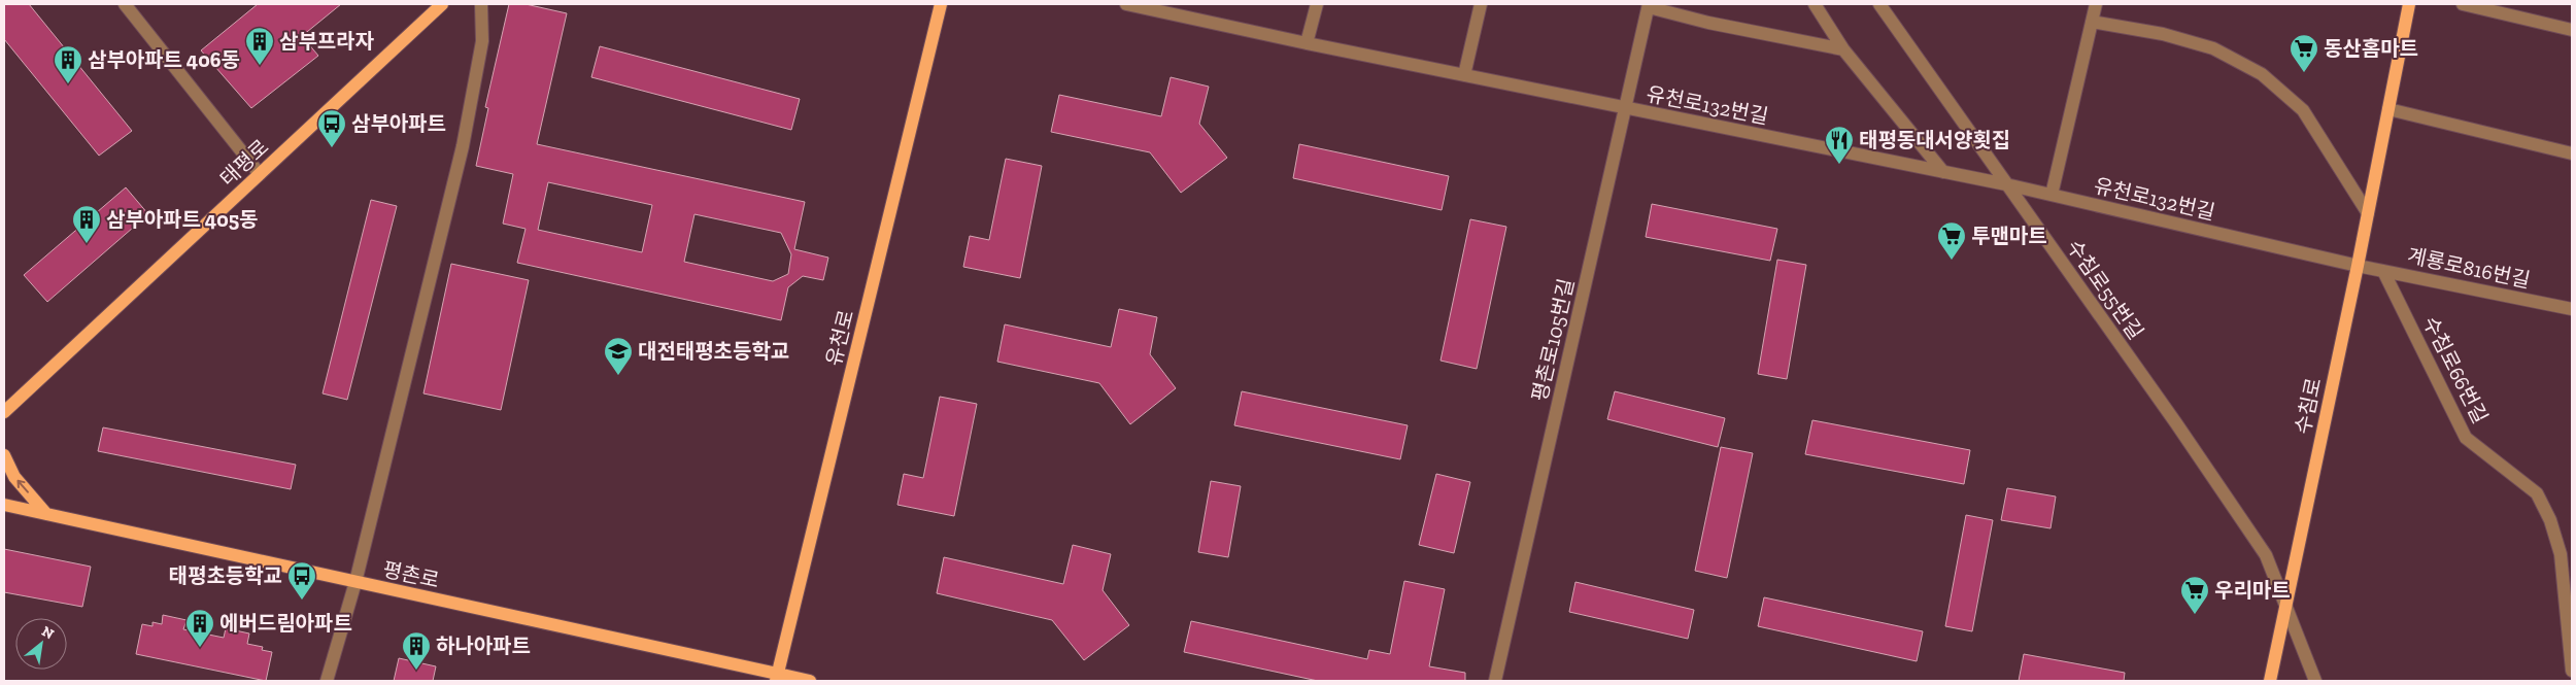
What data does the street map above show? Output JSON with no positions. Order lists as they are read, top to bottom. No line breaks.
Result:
{"streets":{"main road":["태평로","유천로","수침로","평촌로"],"street":["유천로132번길","계룡로816번길","수침로55번길","평촌로105번길","수침로66번길"]},"crossings":[["유천로132번길","계룡로816번길"],["유천로132번길","수침로55번길"],["유천로132번길","평촌로105번길"],["유천로132번길","수침로"],["계룡로816번길","수침로66번길"],["계룡로816번길","수침로"],["수침로55번길","수침로"],["유천로","평촌로"]],"places":{"building":["삼부프라자","삼부아파트 406동","삼부아파트 405동","에버드림아파트","하나아파트"],"supermarket":["동산홈마트","투맨마트","우리마트"],"bus stop":["삼부아파트","태평초등학교"],"restaurant":["태평동대서양횟집"],"school or university":["대전태평초등학교"]},"north":"top right"}
